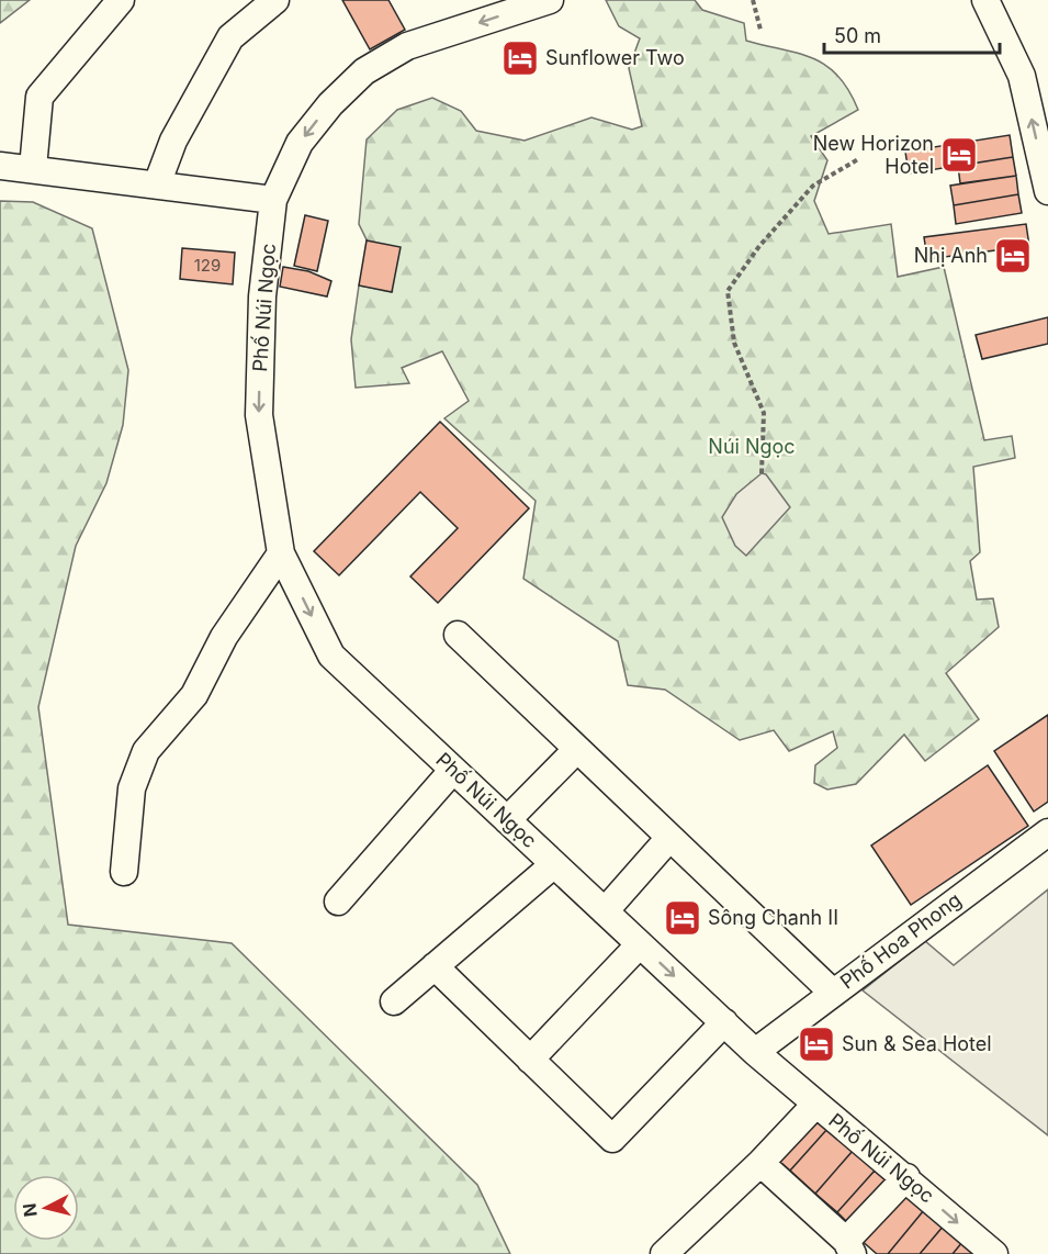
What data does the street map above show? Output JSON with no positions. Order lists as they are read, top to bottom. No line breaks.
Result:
{"streets":{"street":["Phố Núi Ngọc","Phố Hoa Phong"]},"crossings":[["Phố Núi Ngọc","Phố Hoa Phong"]],"parks":["Núi Ngọc"],"places":{"hotel":["Sunflower Two","New Horizon Hotel","Nhị Anh","Sông Chanh II","Sun & Sea Hotel"]},"house_numbers":["129"],"scale_bar":"50 m","north":"left"}
